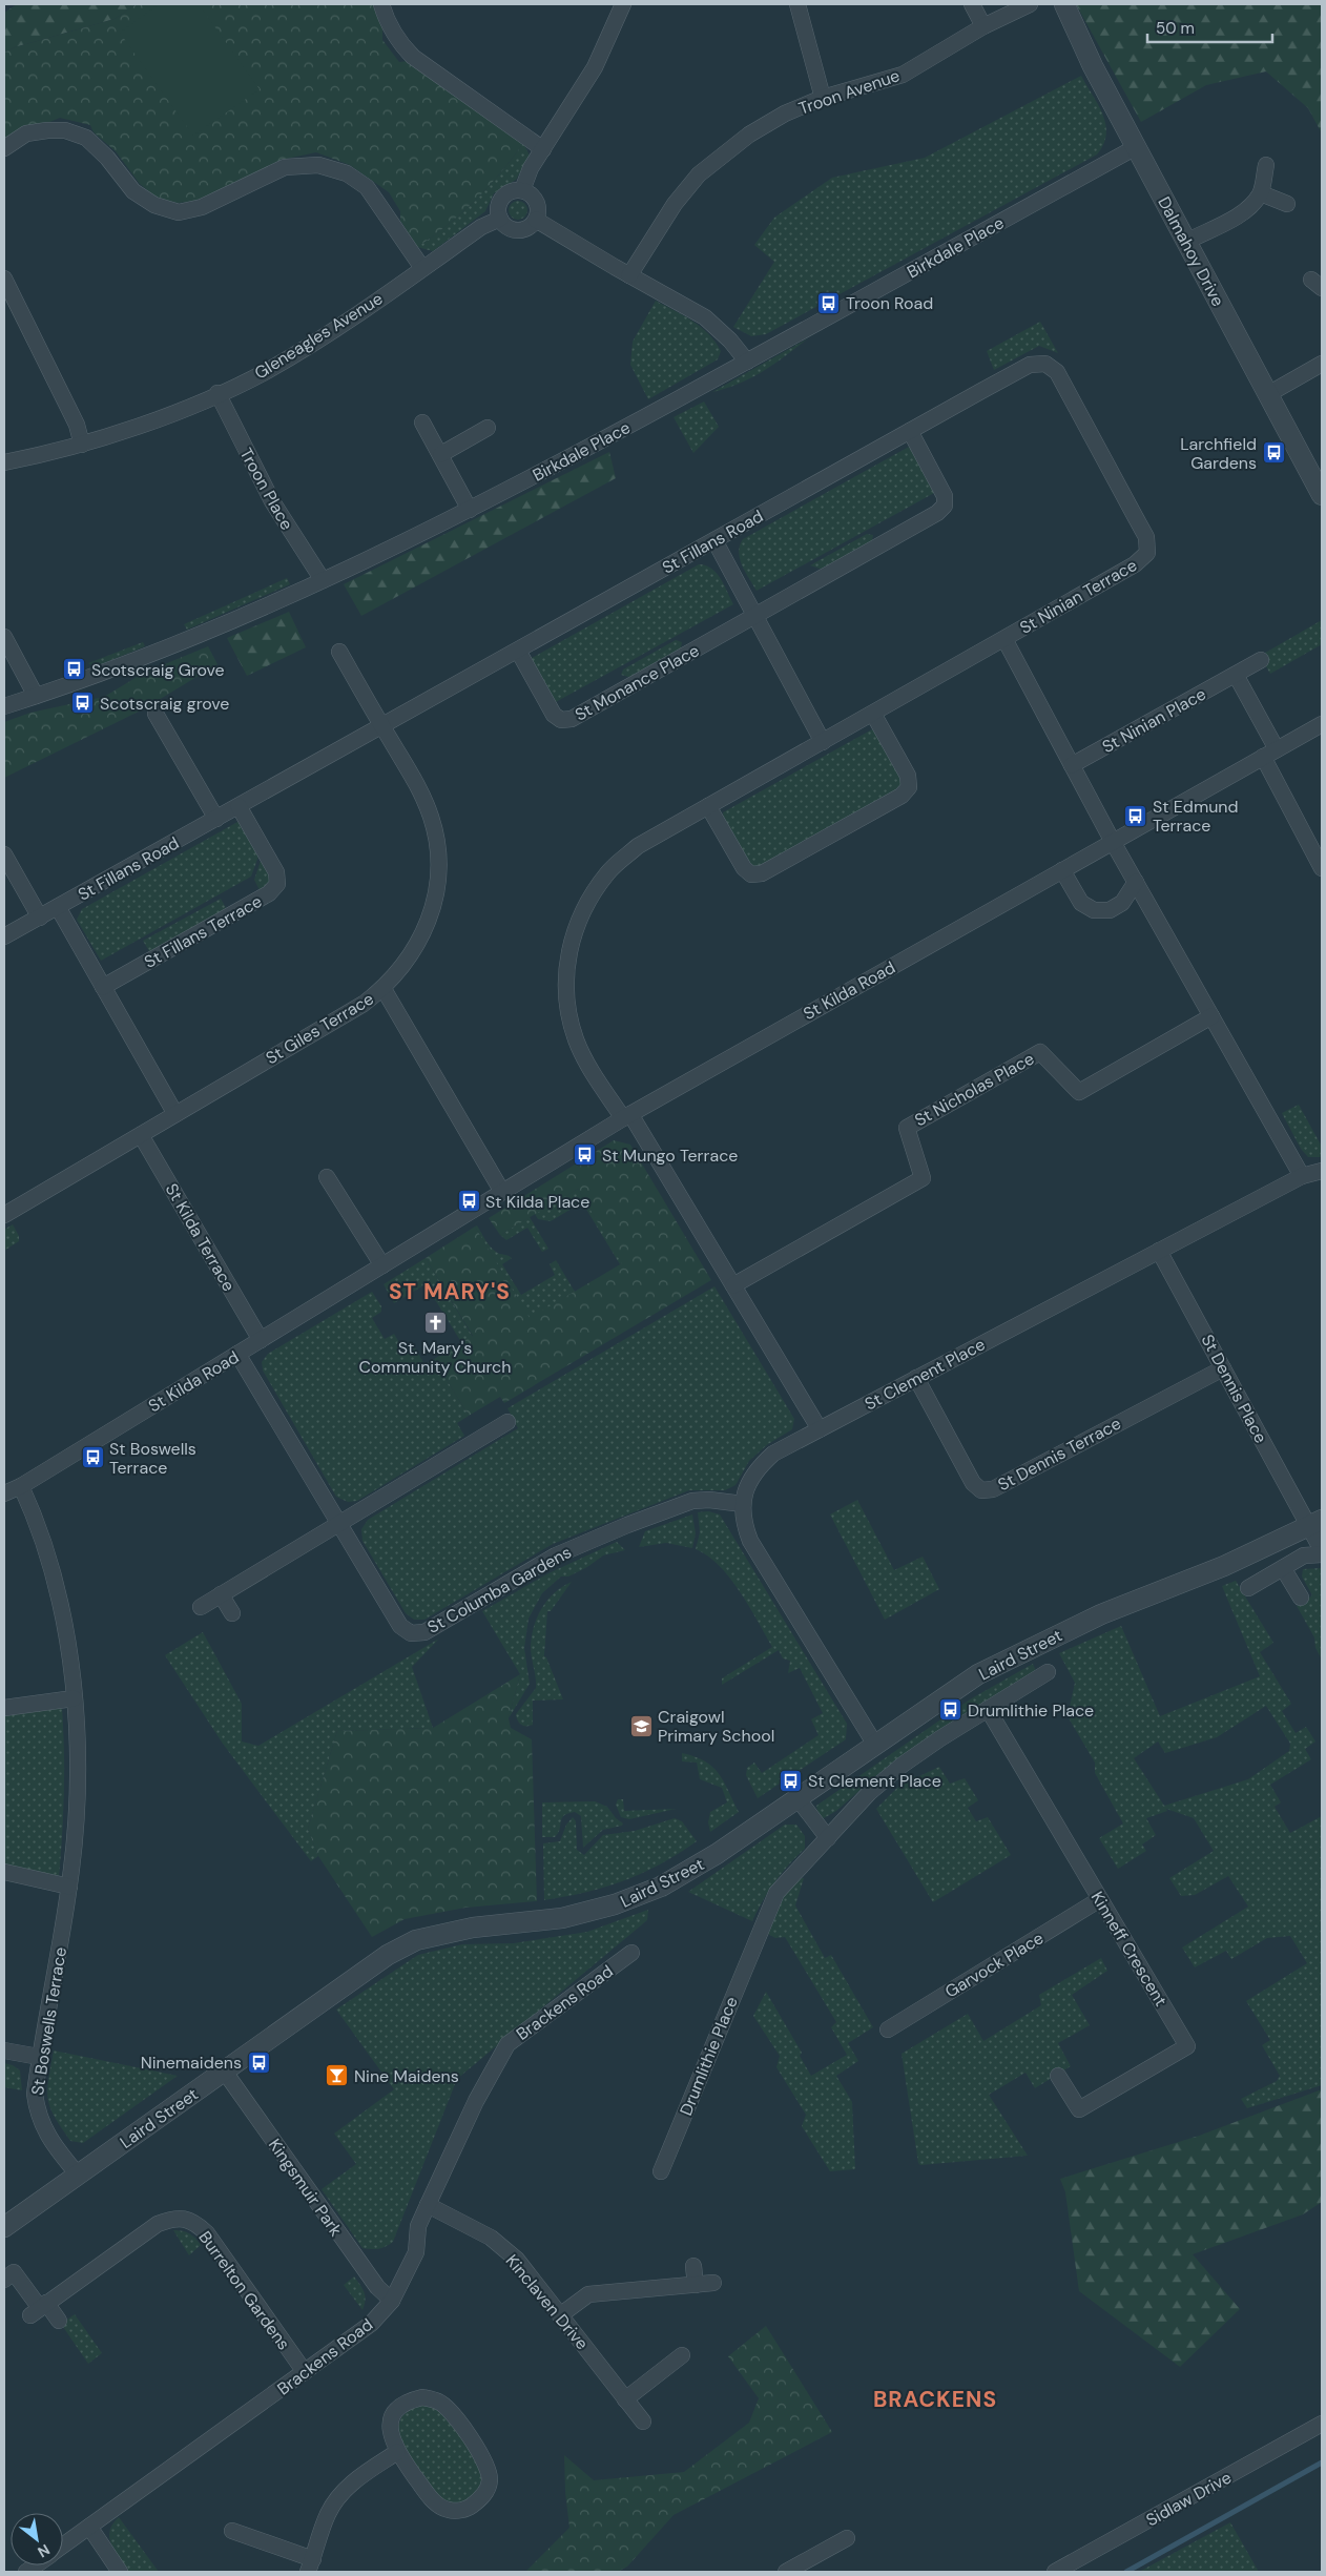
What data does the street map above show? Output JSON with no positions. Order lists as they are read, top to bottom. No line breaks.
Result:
{"streets":{"street":["Troon Avenue","Birkdale Place","Dalmahoy Drive","Gleneagles Avenue","Troon Place","St Fillans Road","St Ninian Terrace","St Monance Place","St Ninian Place","St Fillans Terrace","St Kilda Road","St Giles Terrace","St Nicholas Place","St Kilda Terrace","St Clement Place","St Dennis Place","St Dennis Terrace","St Columba Gardens","Laird Street","Kinneff Crescent","Garvock Place","Brackens Road","St Boswells Terrace","Drumlithie Place","Kingsmuir Park","Burrelton Gardens","Kinclaven Drive","Sidlaw Drive"]},"crossings":[["Birkdale Place","Dalmahoy Drive"],["Birkdale Place","Troon Place"],["Gleneagles Avenue","Troon Place"],["St Fillans Road","St Ninian Terrace"],["St Fillans Road","St Monance Place"],["St Fillans Road","St Fillans Terrace"],["St Fillans Road","St Giles Terrace"],["St Ninian Terrace","St Kilda Road"],["St Kilda Road","St Kilda Terrace"],["St Kilda Road","St Columba Gardens"],["St Kilda Road","St Boswells Terrace"],["St Giles Terrace","St Kilda Terrace"],["St Clement Place","St Dennis Place"],["St Clement Place","St Dennis Terrace"],["St Clement Place","St Columba Gardens"],["St Clement Place","Laird Street"],["St Dennis Place","St Dennis Terrace"],["St Dennis Place","Laird Street"],["Laird Street","St Boswells Terrace"],["Laird Street","Kingsmuir Park"],["Kinneff Crescent","Garvock Place"],["Kinneff Crescent","Drumlithie Place"],["Brackens Road","Kingsmuir Park"],["Brackens Road","Burrelton Gardens"],["Brackens Road","Kinclaven Drive"]],"districts":["ST MARY'S","BRACKENS"],"places":{"bus stop":["Troon Road","Larchfield Gardens","Scotscraig Grove","Scotscraig grove","St Edmund Terrace","St Mungo Terrace","St Kilda Place","St Boswells Terrace","Drumlithie Place","St Clement Place","Ninemaidens"],"church":["St. Mary's Community Church"],"school or university":["Craigowl Primary School"],"bar":["Nine Maidens"]},"scale_bar":"50 m","north":"bottom right"}
